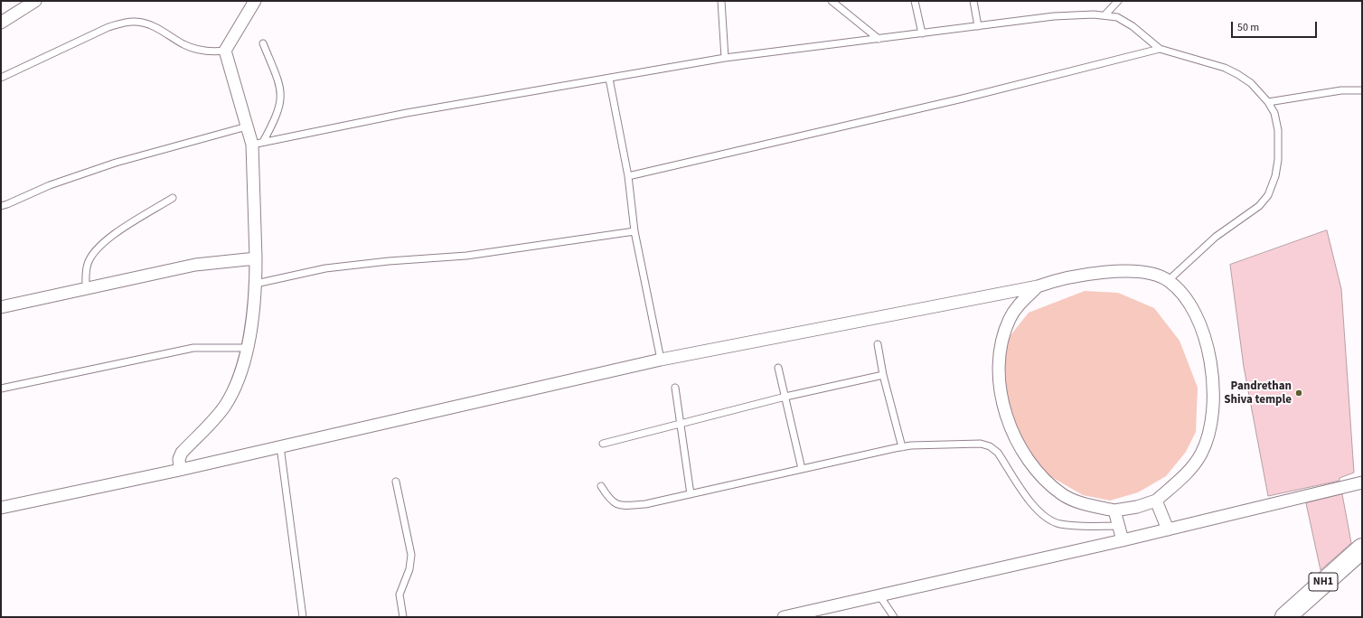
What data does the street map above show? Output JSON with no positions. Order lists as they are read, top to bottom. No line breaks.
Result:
{"streets":{"highway":["NH1"]},"places":["Pandrethan Shiva temple"],"scale_bar":"50 m"}
